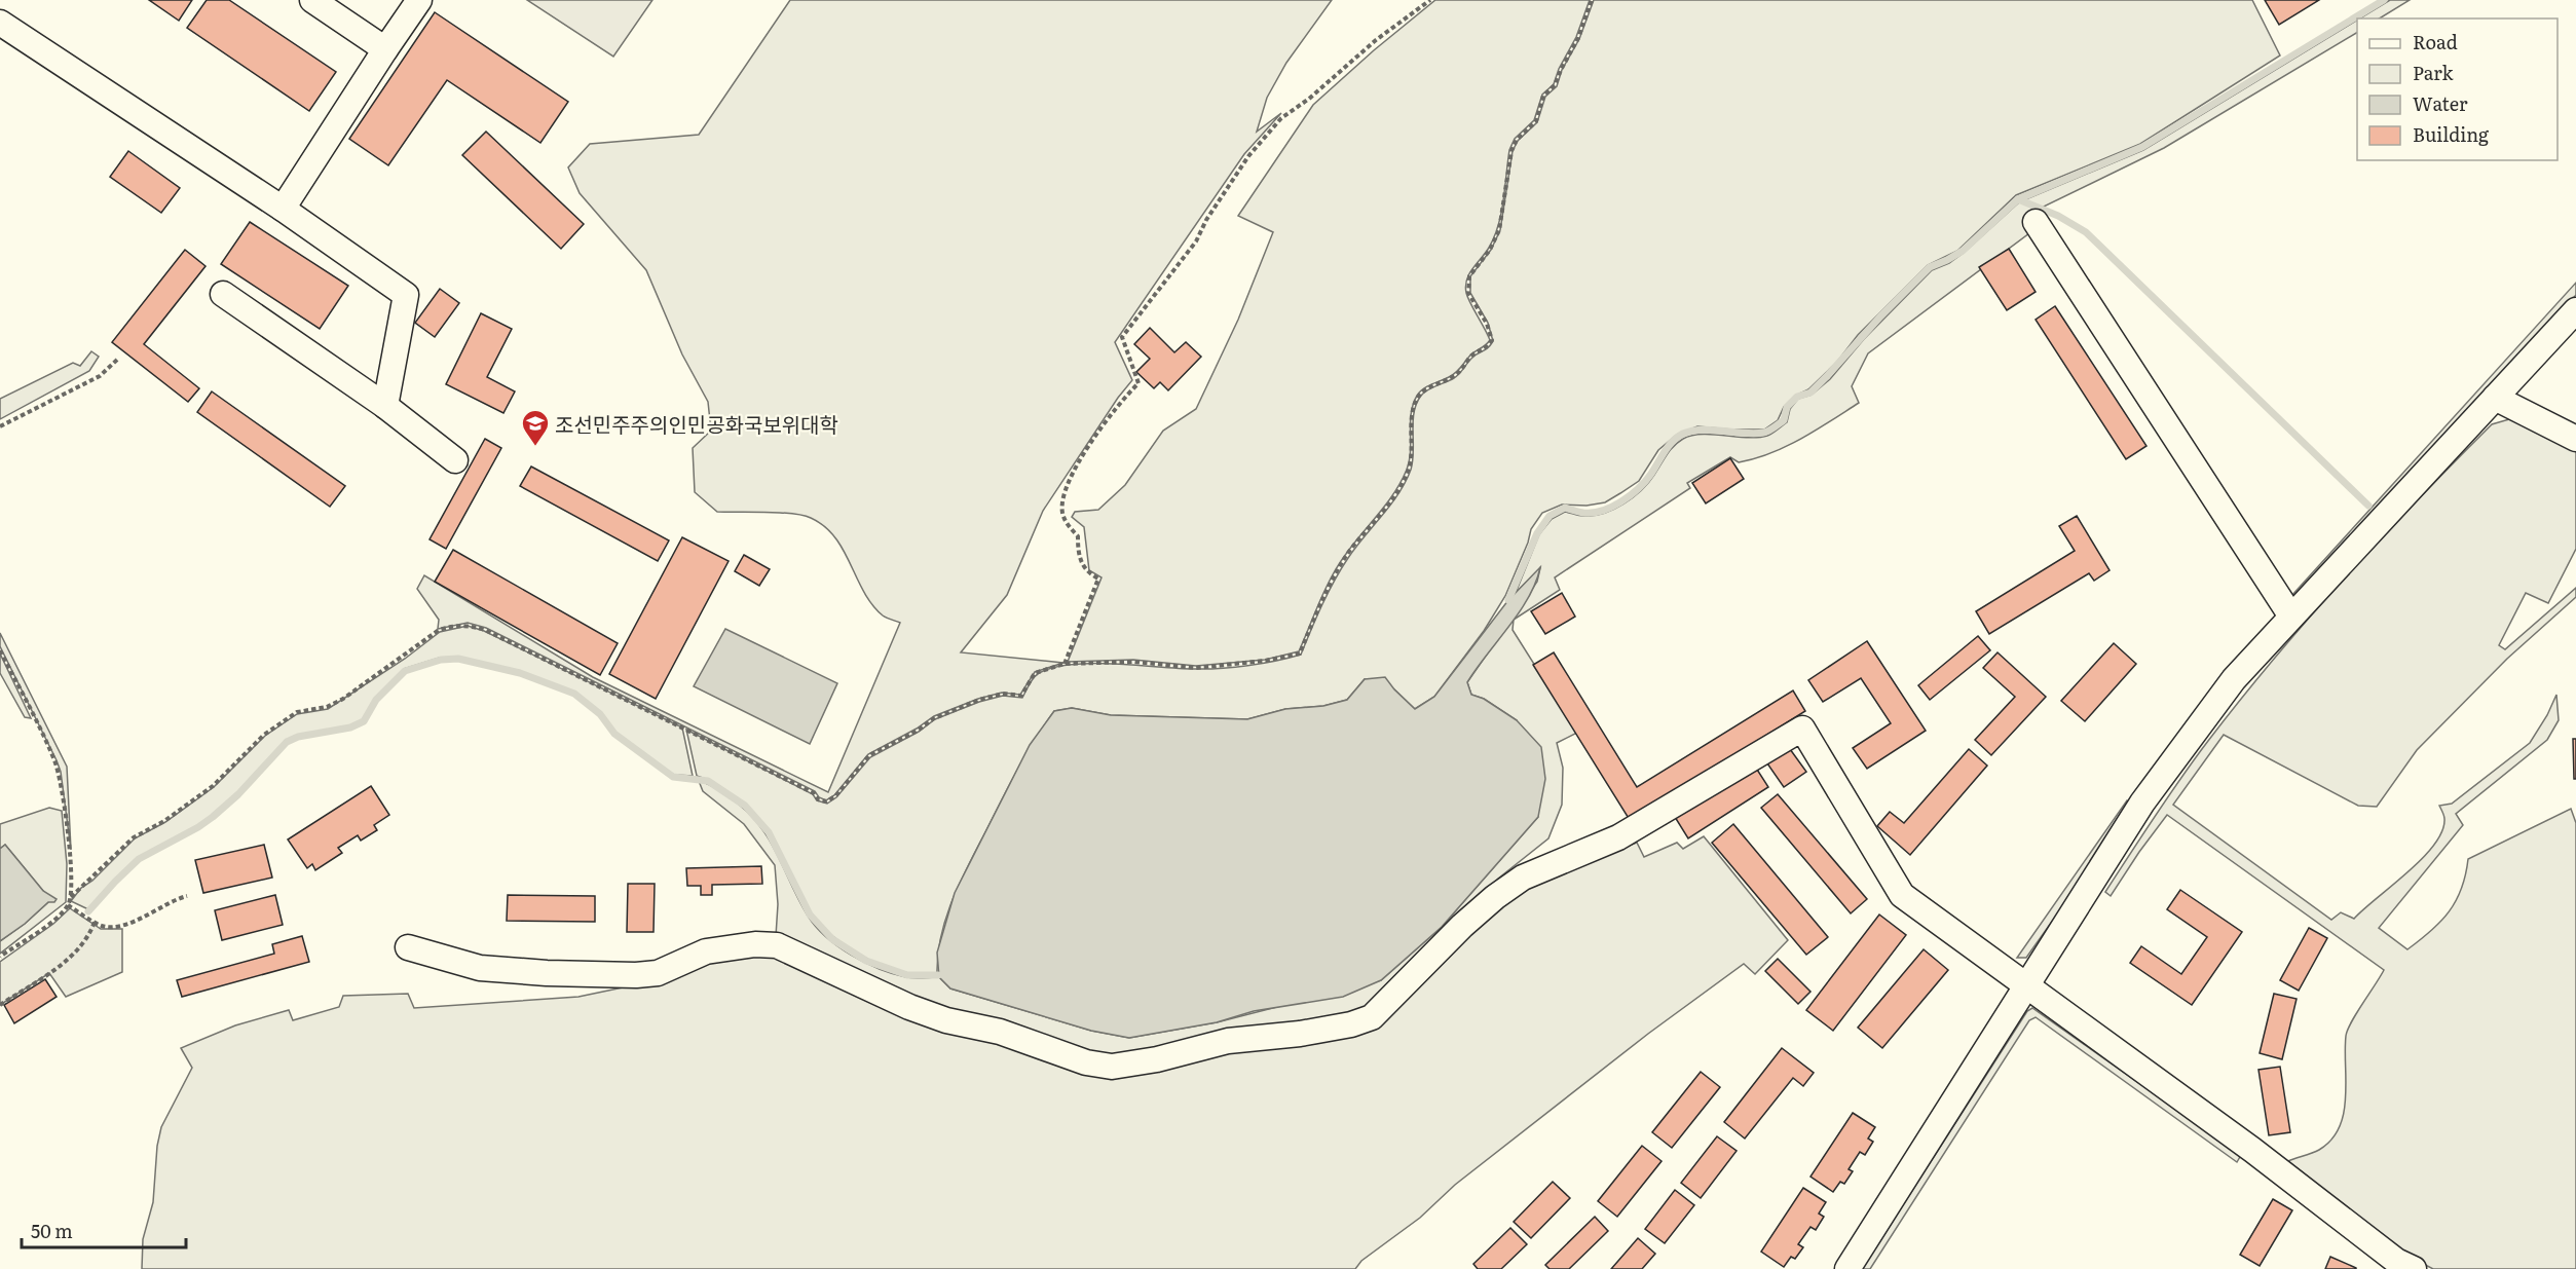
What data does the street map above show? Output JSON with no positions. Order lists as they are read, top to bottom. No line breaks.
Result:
{"places":{"school or university":["조선민주주의인민공화국보위대학"]},"legend":["Road","Park","Water","Building"],"scale_bar":"50 m"}
